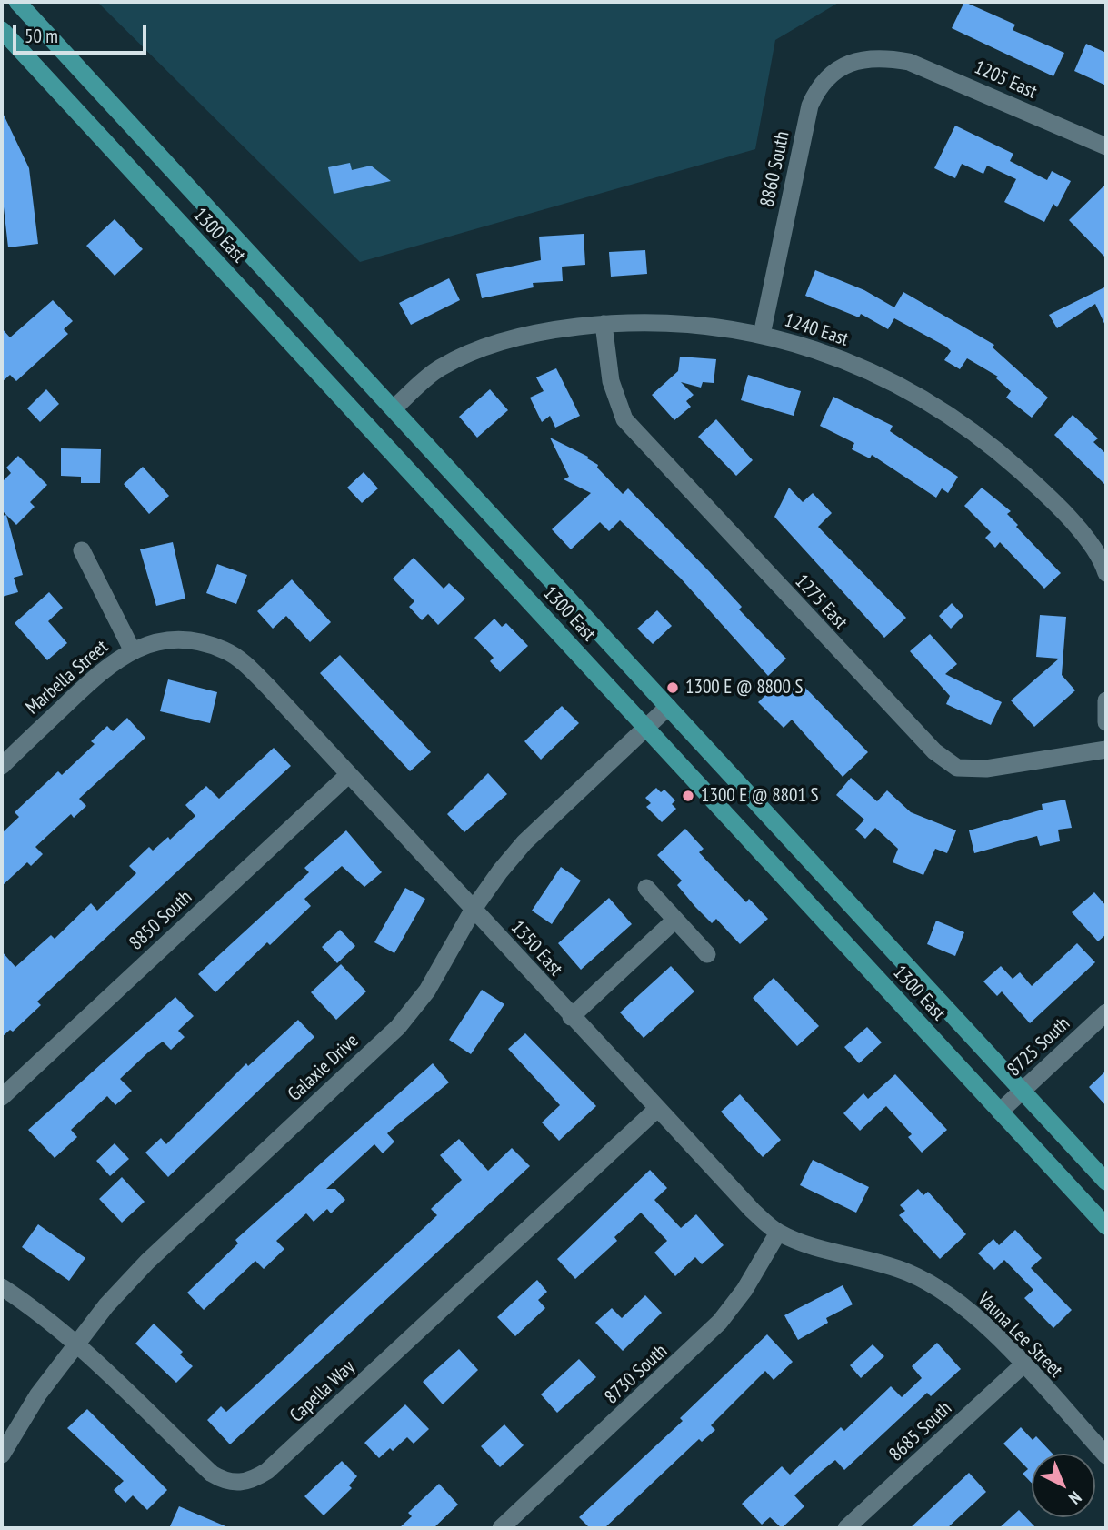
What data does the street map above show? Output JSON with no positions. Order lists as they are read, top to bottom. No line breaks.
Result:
{"streets":{"main road":["1300 East"],"street":["1205 East","8860 South","1240 East","1275 East","Marbella Street","8850 South","1350 East","8725 South","Galaxie Drive","Vauna Lee Street","8730 South","Capella Way","8685 South"]},"crossings":[["1205 East","8860 South"],["8860 South","1240 East"],["1300 East","1240 East"],["1300 East","8725 South"],["1300 East","Galaxie Drive"],["1240 East","1275 East"],["Marbella Street","1350 East"],["8850 South","1350 East"],["1350 East","Galaxie Drive"],["1350 East","Vauna Lee Street"],["1350 East","8730 South"],["1350 East","Capella Way"],["Galaxie Drive","Capella Way"],["Vauna Lee Street","8730 South"],["Vauna Lee Street","8685 South"]],"places":["1300 E @ 8800 S","1300 E @ 8801 S"],"scale_bar":"50 m","north":"bottom right"}
